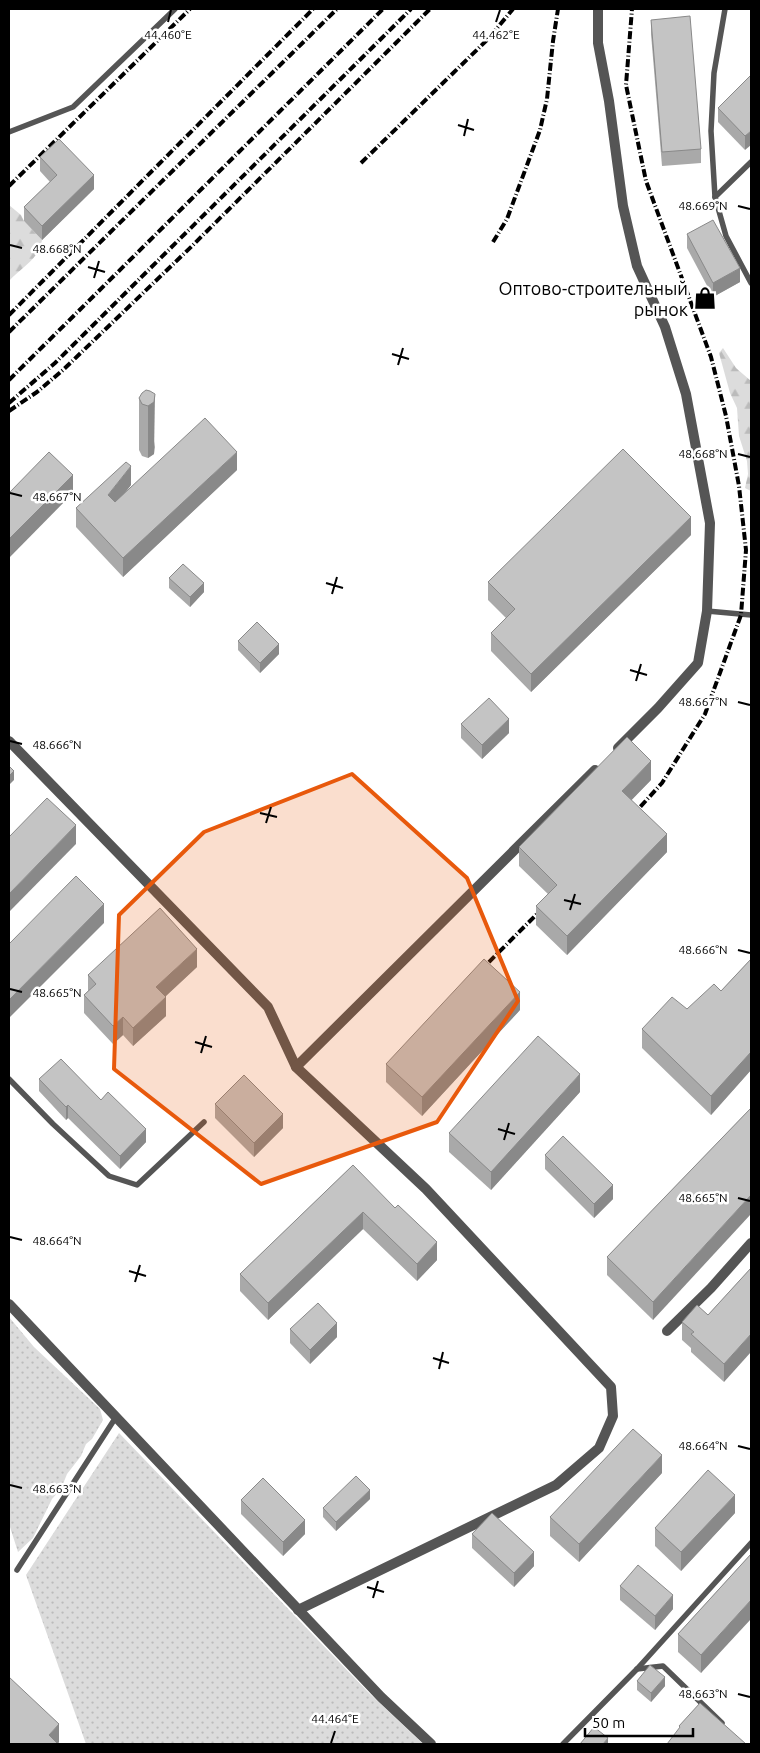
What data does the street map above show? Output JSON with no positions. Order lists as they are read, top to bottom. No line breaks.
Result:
{"places":{"shop":["Оптово-строительный рынок"]},"scale_bar":"50 m","coordinates":["44.460°E","44.462°E","48.669°N","48.668°N","48.667°N","48.666°N","48.665°N","48.664°N","48.663°N","44.464°E"]}
